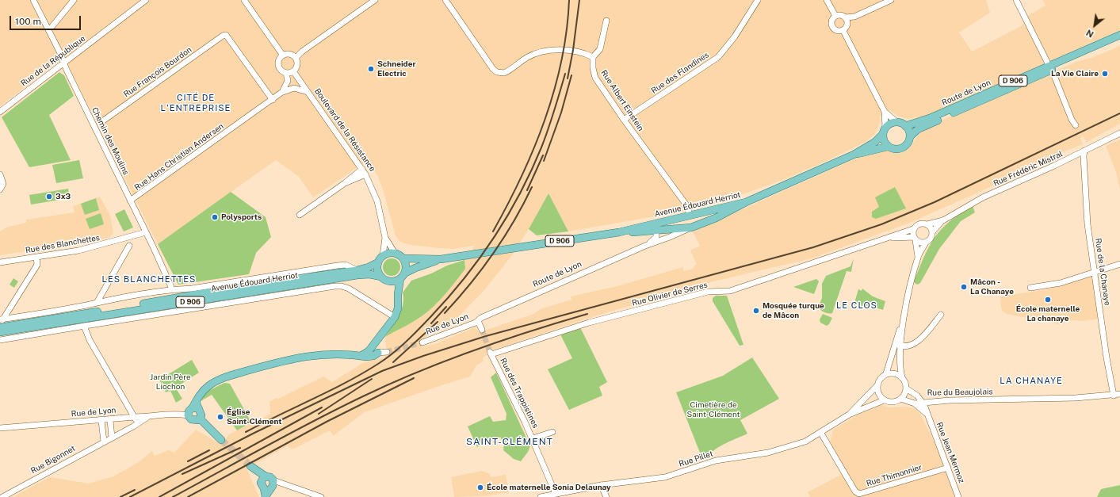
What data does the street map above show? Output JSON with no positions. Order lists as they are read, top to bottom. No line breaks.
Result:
{"streets":{"main road":["D 906","Route de Lyon","Avenue Édouard Herriot"],"street":["Rue de la République","Rue François Bourdon","Rue des Flandines","Rue Albert Einstein","Boulevard de la Résistance","Chemin des Moulins","Rue Hans Christian Andersen","Rue Frédéric Mistral","Rue des Blanchettes","Rue de la Chanaye","Rue Olivier de Serres","Rue de Lyon","Rue du Beaujolais","Rue des Trappistines","Rue Jean Mermoz","Rue Pillet","Rue Bigonnet","Rue Thimonnier"]},"crossings":[["Rue de la République","Chemin des Moulins"],["Rue François Bourdon","Rue Hans Christian Andersen"],["Rue des Flandines","Rue Albert Einstein"],["D 906","Route de Lyon"],["D 906","Avenue Édouard Herriot"],["Route de Lyon","Avenue Édouard Herriot"],["Route de Lyon","Rue de Lyon"],["Rue Albert Einstein","Avenue Édouard Herriot"],["Boulevard de la Résistance","Rue Hans Christian Andersen"],["Boulevard de la Résistance","Avenue Édouard Herriot"],["Chemin des Moulins","Rue Hans Christian Andersen"],["Chemin des Moulins","Rue des Blanchettes"],["Rue Frédéric Mistral","Rue de la Chanaye"],["Rue Frédéric Mistral","Rue Olivier de Serres"],["Rue de la Chanaye","Rue du Beaujolais"],["Rue Olivier de Serres","Rue des Trappistines"],["Rue de Lyon","Rue Bigonnet"],["Rue du Beaujolais","Rue Jean Mermoz"],["Rue des Trappistines","Rue Pillet"],["Rue Jean Mermoz","Rue Pillet"],["Rue Jean Mermoz","Rue Thimonnier"],["Rue Pillet","Rue Thimonnier"]],"districts":["CITÉ DE L'ENTREPRISE","LES BLANCHETTES","LE CLOS","LA CHANAYE","SAINT-CLÉMENT"],"parks":["Jardin Père Liochon","Cimetière de Saint-Clément"],"places":["Schneider Electric","La Vie Claire","3x3","Polysports","Mâcon - La Chanaye","École maternelle La chanaye","Mosquée turque de Mâcon","Église Saint-Clément","École maternelle Sonia Delaunay"],"scale_bar":"100 m","north":"bottom left"}
